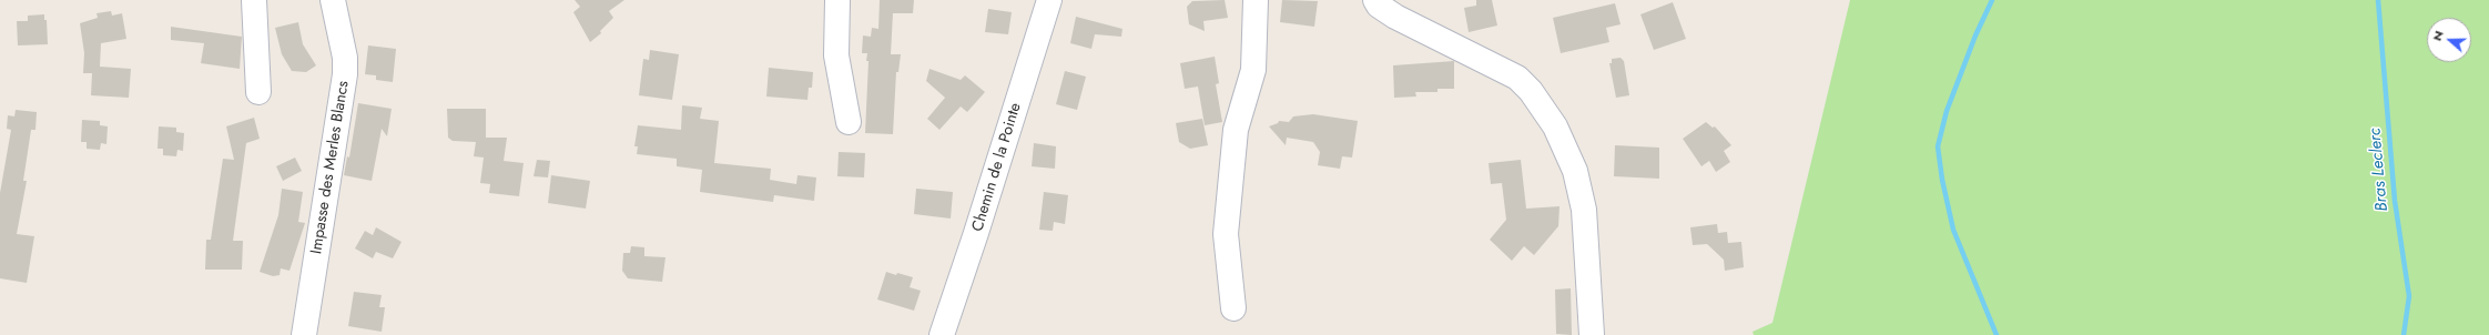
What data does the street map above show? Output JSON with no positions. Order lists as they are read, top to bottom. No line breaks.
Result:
{"streets":{"street":["Impasse des Merles Blancs","Chemin de la Pointe"]},"water":["Bras Leclerc"],"north":"left"}
